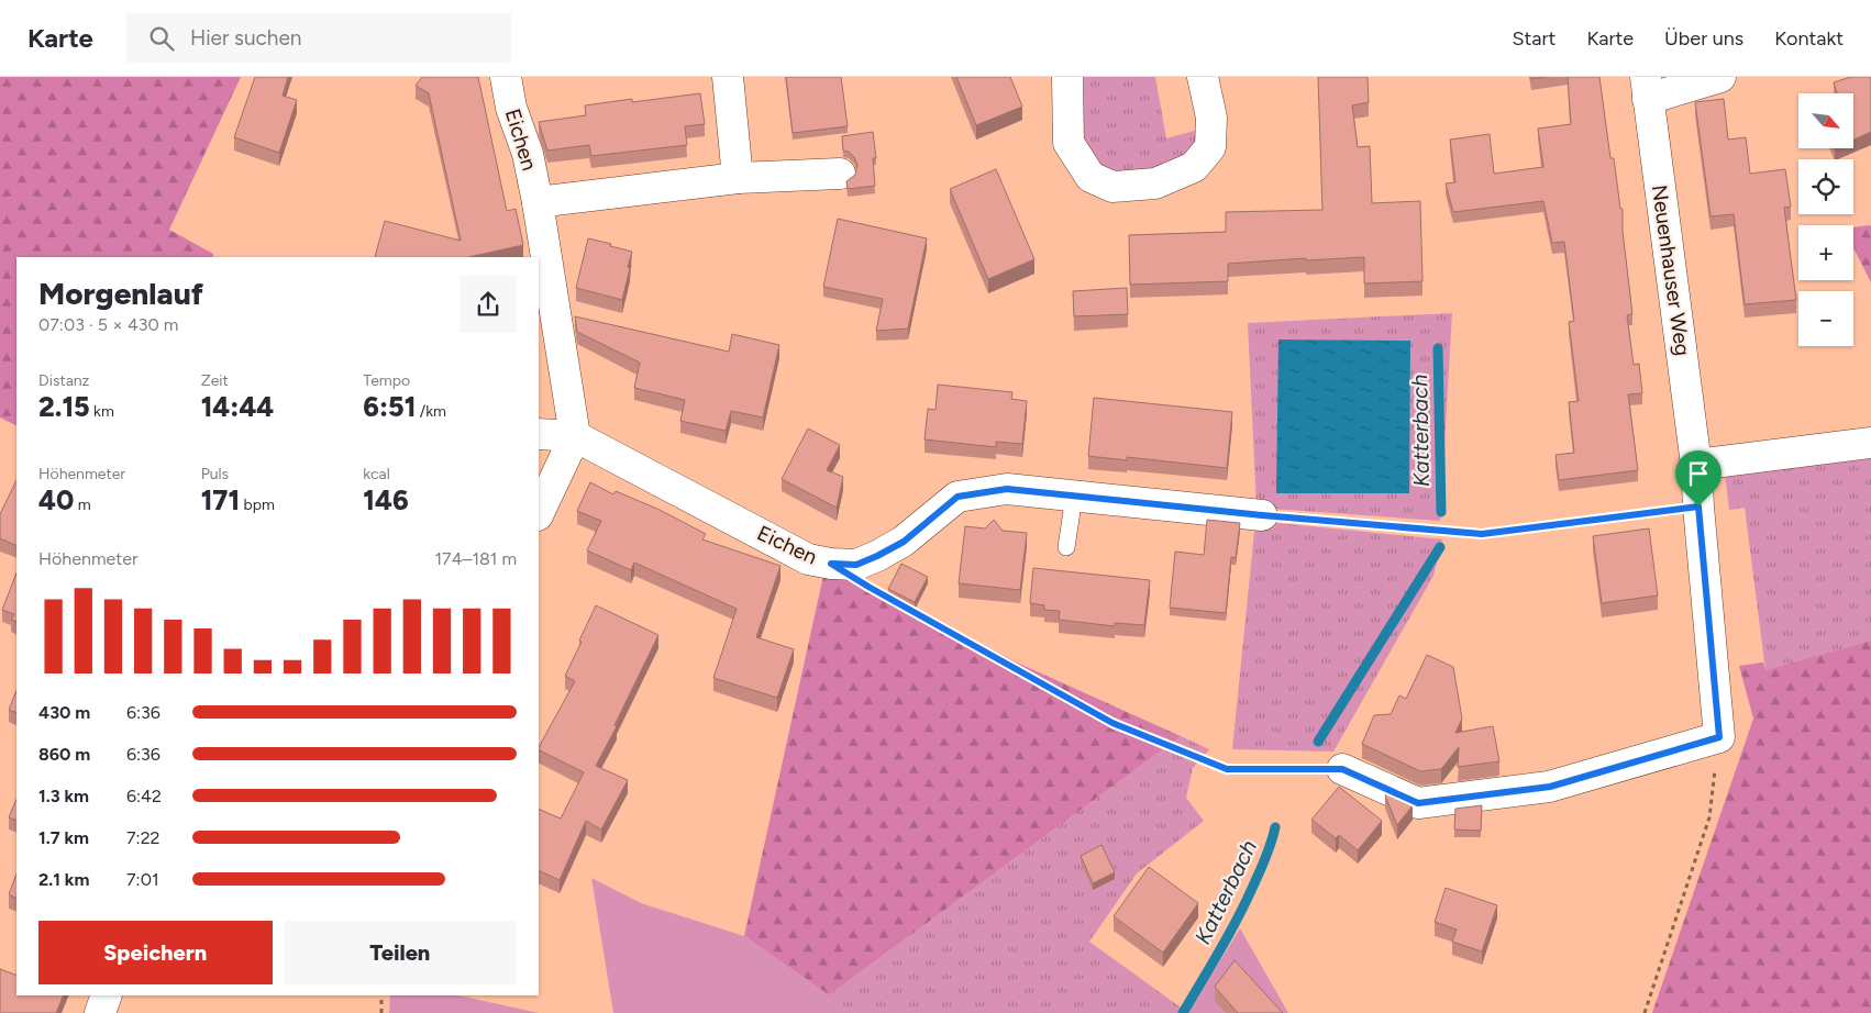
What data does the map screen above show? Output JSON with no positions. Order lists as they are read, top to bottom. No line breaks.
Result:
{"streets":{"street":["Eichen","Neuenhauser Weg"]},"water":["Katterbach"],"north":"bottom right","page":{"header":"Karte","search":"Hier suchen","nav":["Start","Karte","Über uns","Kontakt"],"map_buttons":["+","−"],"heading":["Morgenlauf","07:03 · 5 × 430 m"],"stats":[["Distanz","2.15 km"],["Zeit","14:44"],["Tempo","6:51 /km"],["Höhenmeter","40 m"],["Puls","171 bpm"],["kcal","146"]],"chart":["Höhenmeter","174–181 m"],"list":[{"name":"430 m","note":"6:36"},{"name":"860 m","note":"6:36"},{"name":"1.3 km","note":"6:42"},{"name":"1.7 km","note":"7:22"},{"name":"2.1 km","note":"7:01"}],"buttons":["Speichern","Teilen"]}}
